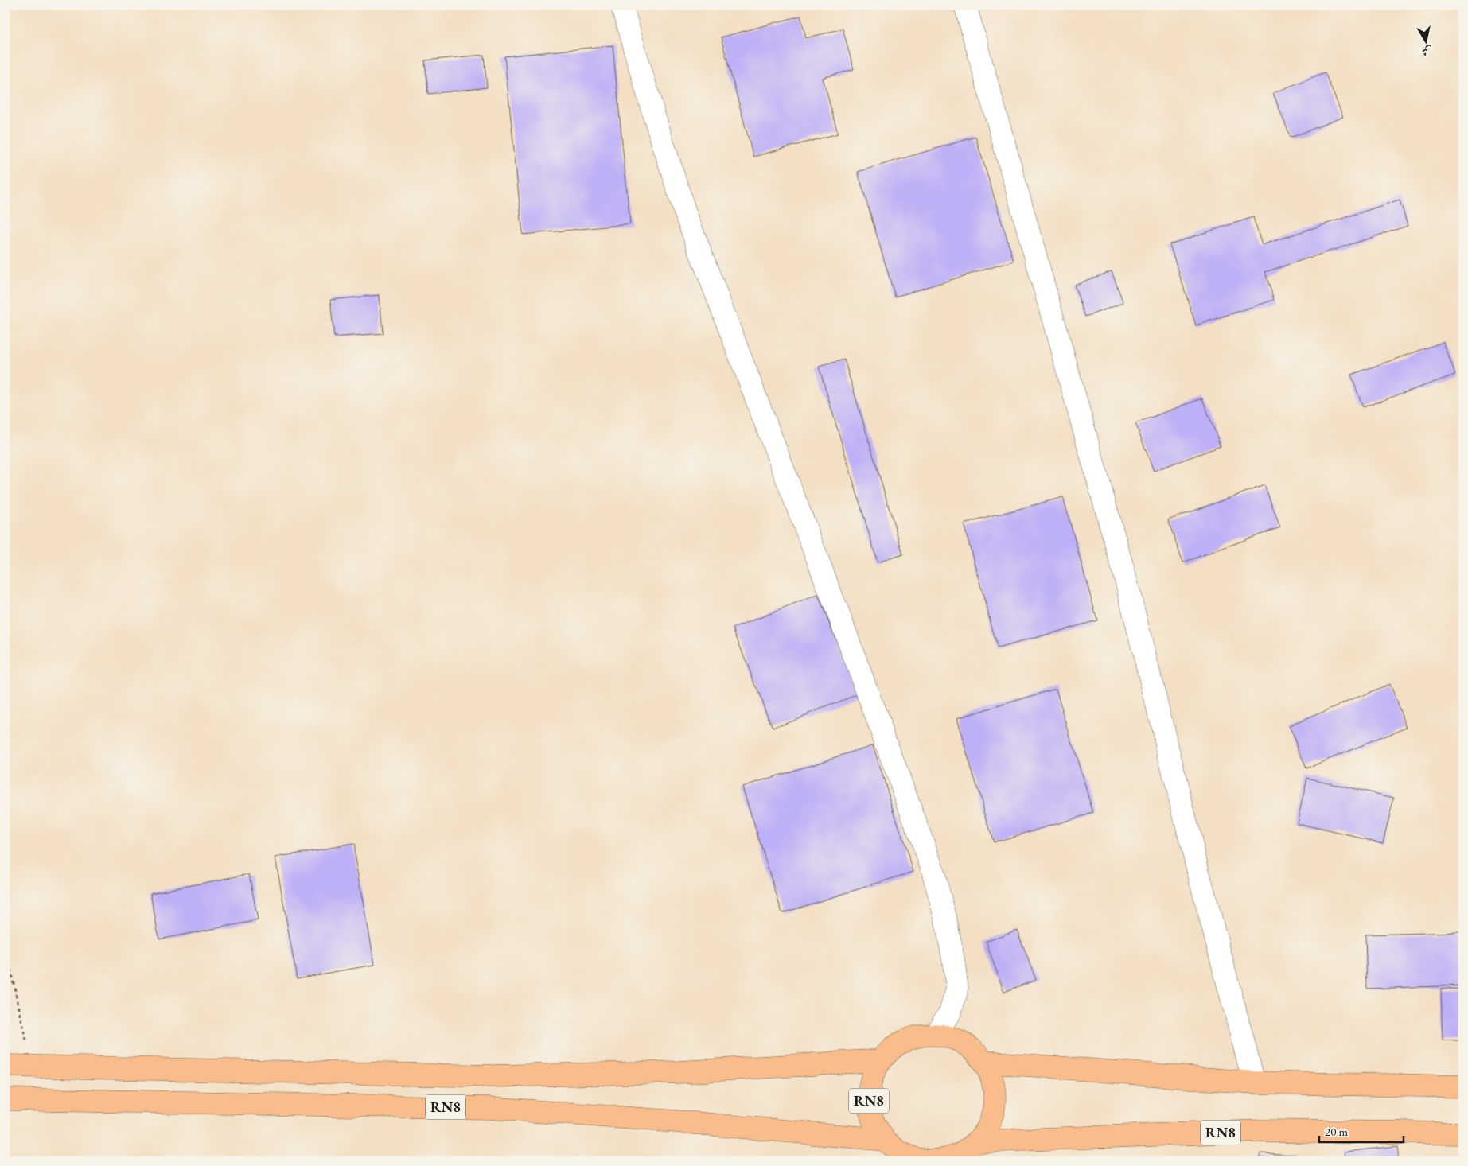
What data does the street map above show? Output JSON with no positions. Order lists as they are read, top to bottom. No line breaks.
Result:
{"streets":{"highway":["RN8"]},"scale_bar":"20 m","north":"bottom"}
